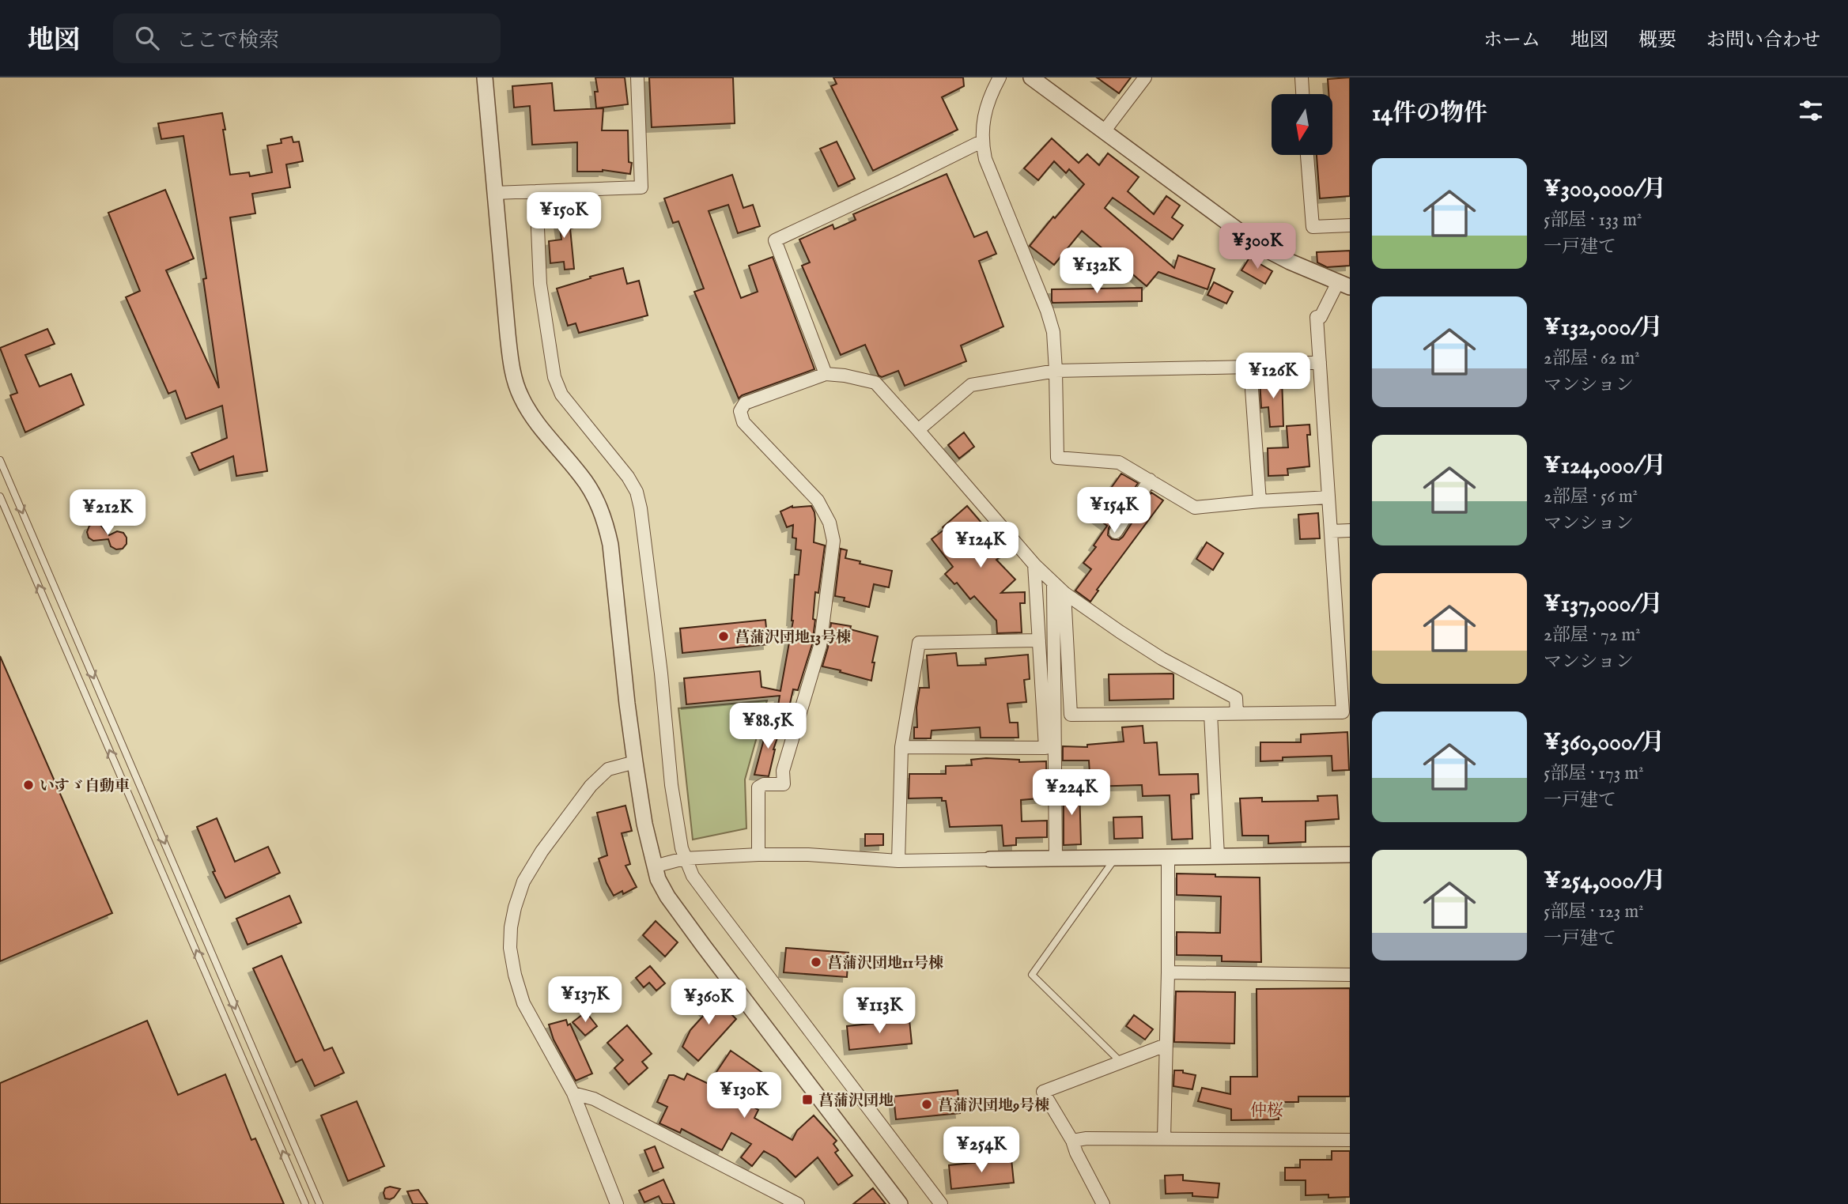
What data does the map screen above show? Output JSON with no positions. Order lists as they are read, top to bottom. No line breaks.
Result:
{"districts":["仲桜"],"places":{"other":["菖蒲沢団地13号棟","いすゞ自動車","菖蒲沢団地11号棟","菖蒲沢団地9号棟"],"transit":["菖蒲沢団地"]},"north":"bottom","page":{"header":"地図","search":"ここで検索","nav":["ホーム","地図","概要","お問い合わせ"],"heading":"14件の物件","list":[{"name":"¥300,000/月","note":"5部屋 · 133 m² · 一戸建て"},{"name":"¥132,000/月","note":"2部屋 · 62 m² · マンション"},{"name":"¥124,000/月","note":"2部屋 · 56 m² · マンション"},{"name":"¥137,000/月","note":"2部屋 · 72 m² · マンション"},{"name":"¥360,000/月","note":"5部屋 · 173 m² · 一戸建て"},{"name":"¥254,000/月","note":"5部屋 · 123 m² · 一戸建て"}],"price":["¥150K","¥300K","¥132K","¥126K","¥154K","¥212K","¥124K","¥88.5K","¥224K","¥137K","¥360K","¥113K","¥130K","¥254K"]}}
